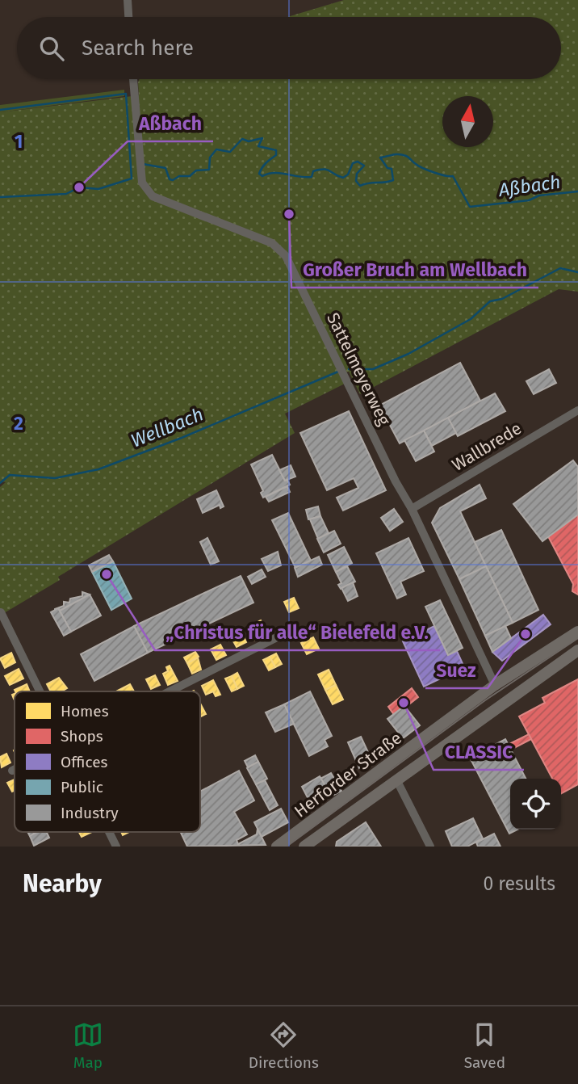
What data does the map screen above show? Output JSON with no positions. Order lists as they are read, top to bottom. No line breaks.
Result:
{"streets":{"main road":["Herforder Straße"],"street":["Sattelmeyerweg","Wallbrede"]},"crossings":[["Sattelmeyerweg","Wallbrede"],["Sattelmeyerweg","Herforder Straße"]],"water":["Aßbach","Wellbach"],"places":["Aßbach","Großer Bruch am Wellbach","„Christus für alle“ Bielefeld e.V.","Suez","CLASSIC"],"legend":["Homes","Shops","Offices","Public","Industry"],"north":"top","page":{"search":"Search here","heading":["Nearby","0 results"],"nav":["Map","Directions","Saved"]},"grid":{"rows":["1","2"]}}
